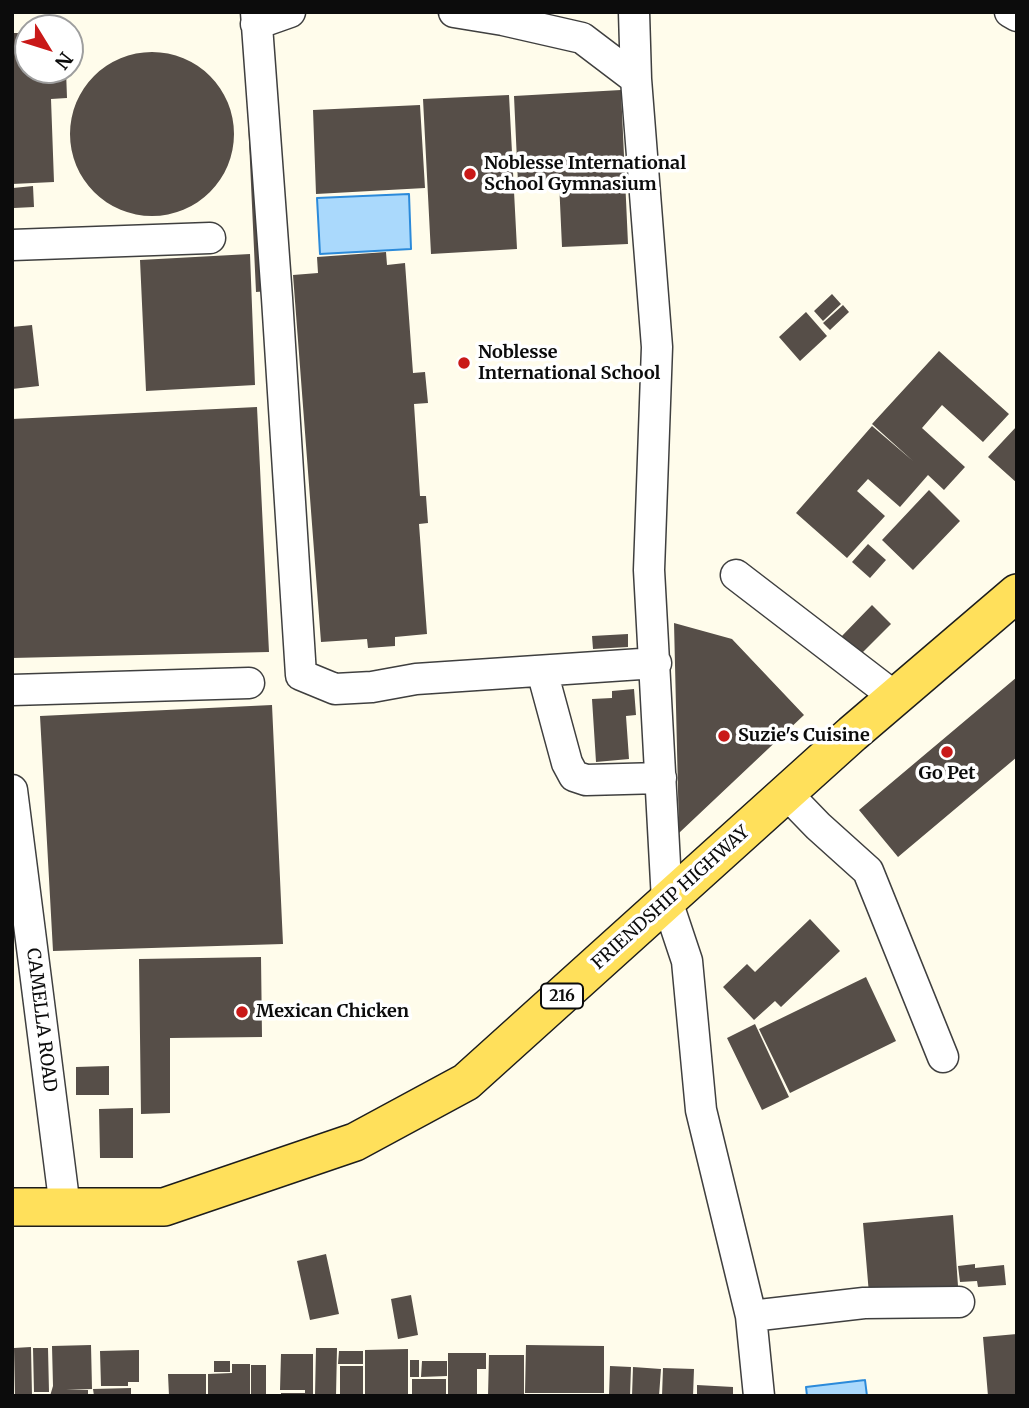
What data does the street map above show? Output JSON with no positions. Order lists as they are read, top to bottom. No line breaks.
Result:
{"streets":{"main road":["FRIENDSHIP HIGHWAY","216"],"street":["CAMELLA ROAD"]},"crossings":[["FRIENDSHIP HIGHWAY","CAMELLA ROAD"]],"places":["Noblesse International School Gymnasium","Noblesse International School","Suzie's Cuisine","Go Pet","Mexican Chicken"],"north":"bottom right"}
